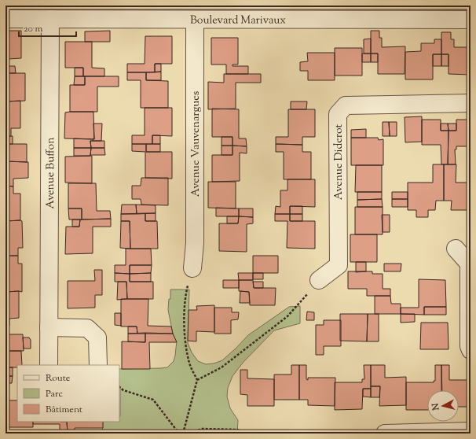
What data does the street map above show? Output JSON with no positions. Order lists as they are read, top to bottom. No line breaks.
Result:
{"streets":{"street":["Boulevard Marivaux","Avenue Vauvenargues","Avenue Diderot","Avenue Buffon"]},"crossings":[["Boulevard Marivaux","Avenue Vauvenargues"],["Boulevard Marivaux","Avenue Buffon"]],"legend":["Route","Parc","Bâtiment"],"scale_bar":"20 m","north":"left"}
